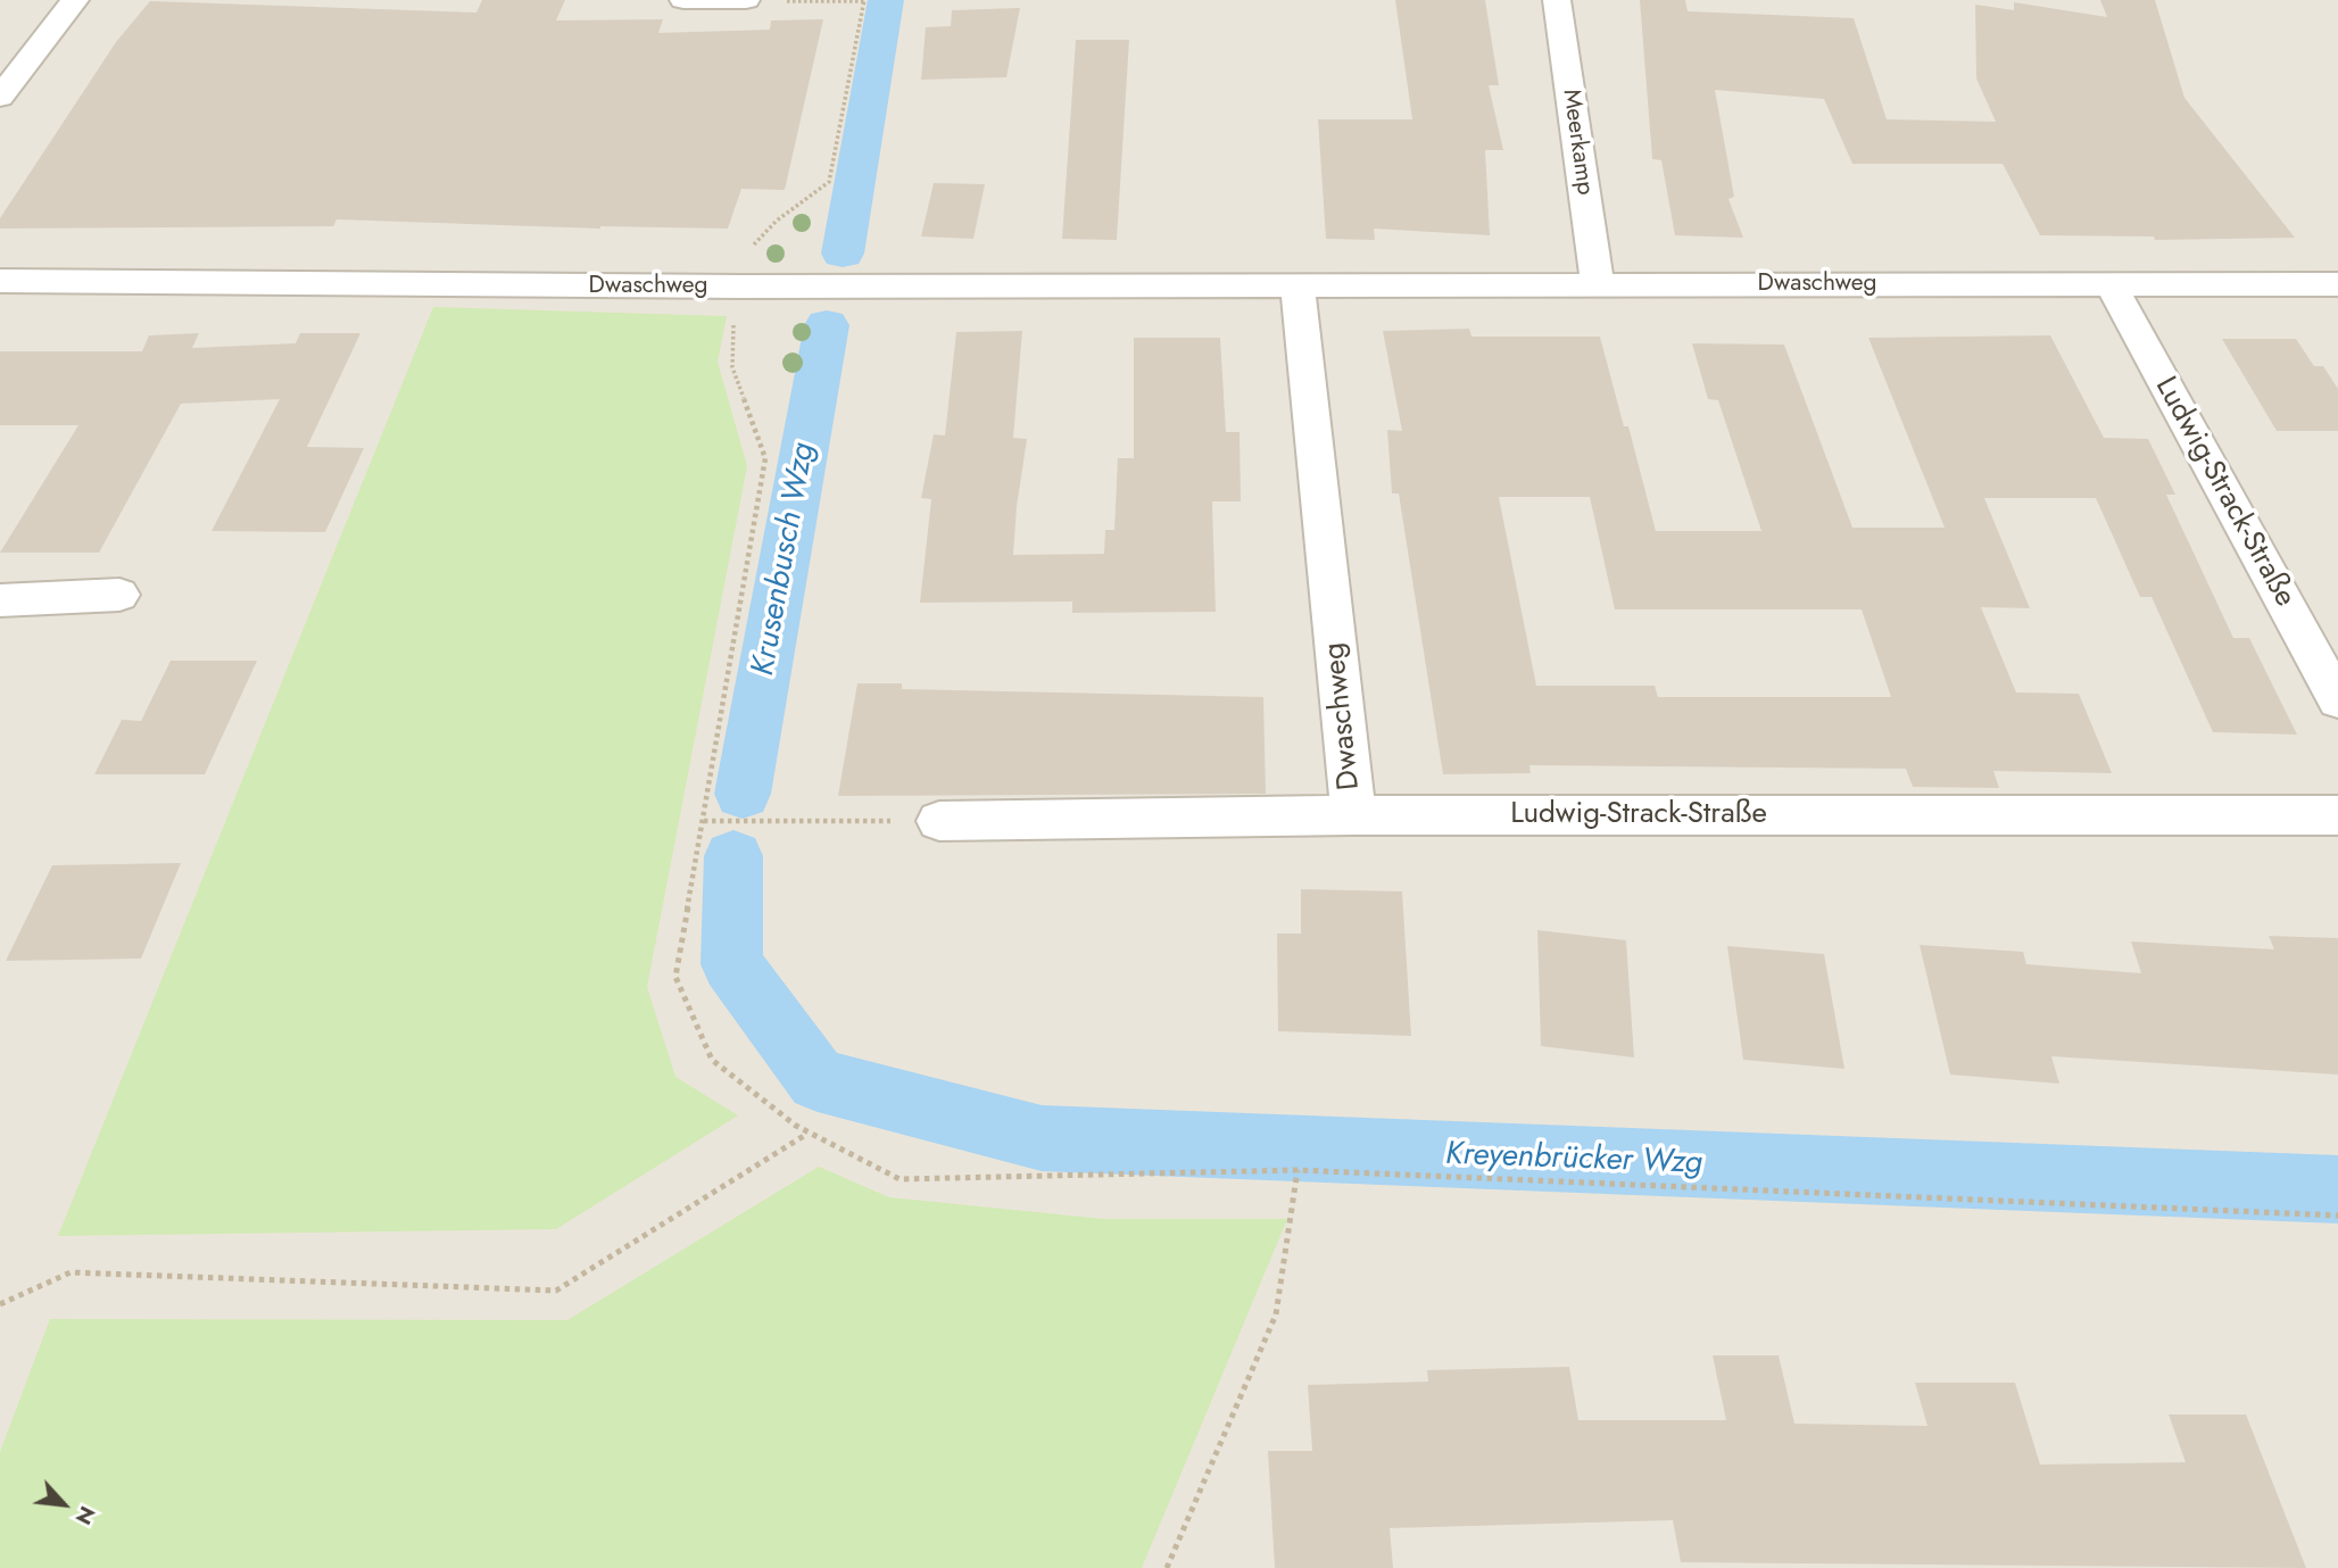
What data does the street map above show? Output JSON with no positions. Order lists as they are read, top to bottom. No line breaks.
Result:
{"streets":{"street":["Meerkamp","Dwaschweg","Ludwig-Strack-Straße"]},"crossings":[["Meerkamp","Dwaschweg"],["Dwaschweg","Ludwig-Strack-Straße"]],"water":["Krusenbusch Wzg","Kreyenbrücker Wzg"],"north":"bottom right"}
